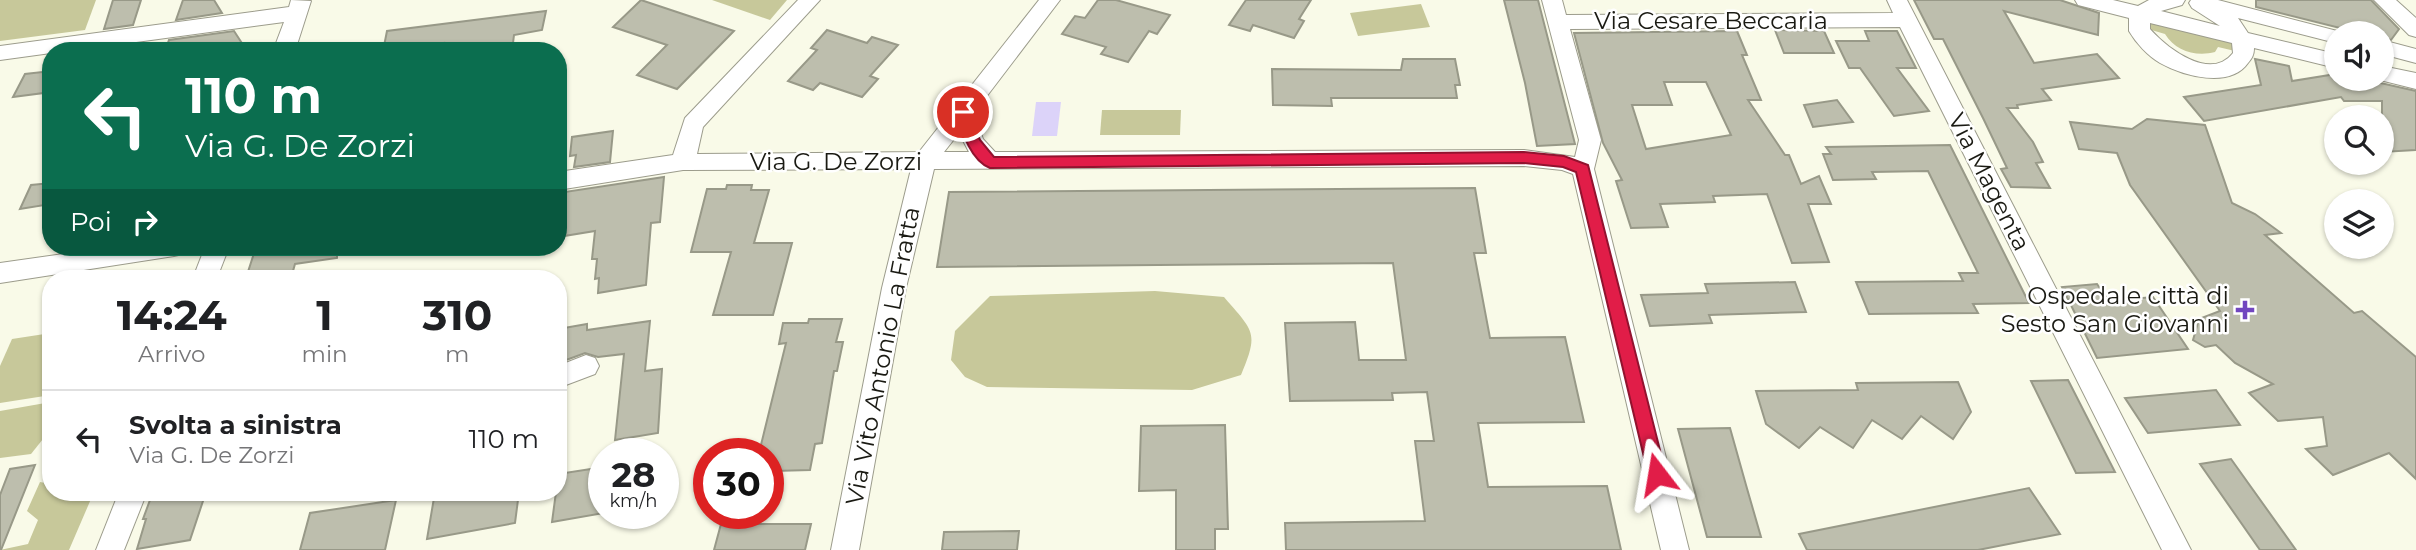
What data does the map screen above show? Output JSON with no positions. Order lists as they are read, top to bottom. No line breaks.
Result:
{"streets":{"street":["Via Cesare Beccaria","Via G. De Zorzi","Via Magenta","Via Vito Antonio La Fratta"]},"crossings":[["Via Cesare Beccaria","Via Magenta"],["Via G. De Zorzi","Via Vito Antonio La Fratta"]],"places":{"health":["Ospedale città di Sesto San Giovanni"]},"page":{"turn":["110 m","Via G. De Zorzi"],"then":"Poi","eta":["14:24","Arrivo","1","min","310","m"],"list":[{"name":"Svolta a sinistra","note":"Via G. De Zorzi","value":"110 m"}],"speed":"28 km/h","limit":"30"}}
